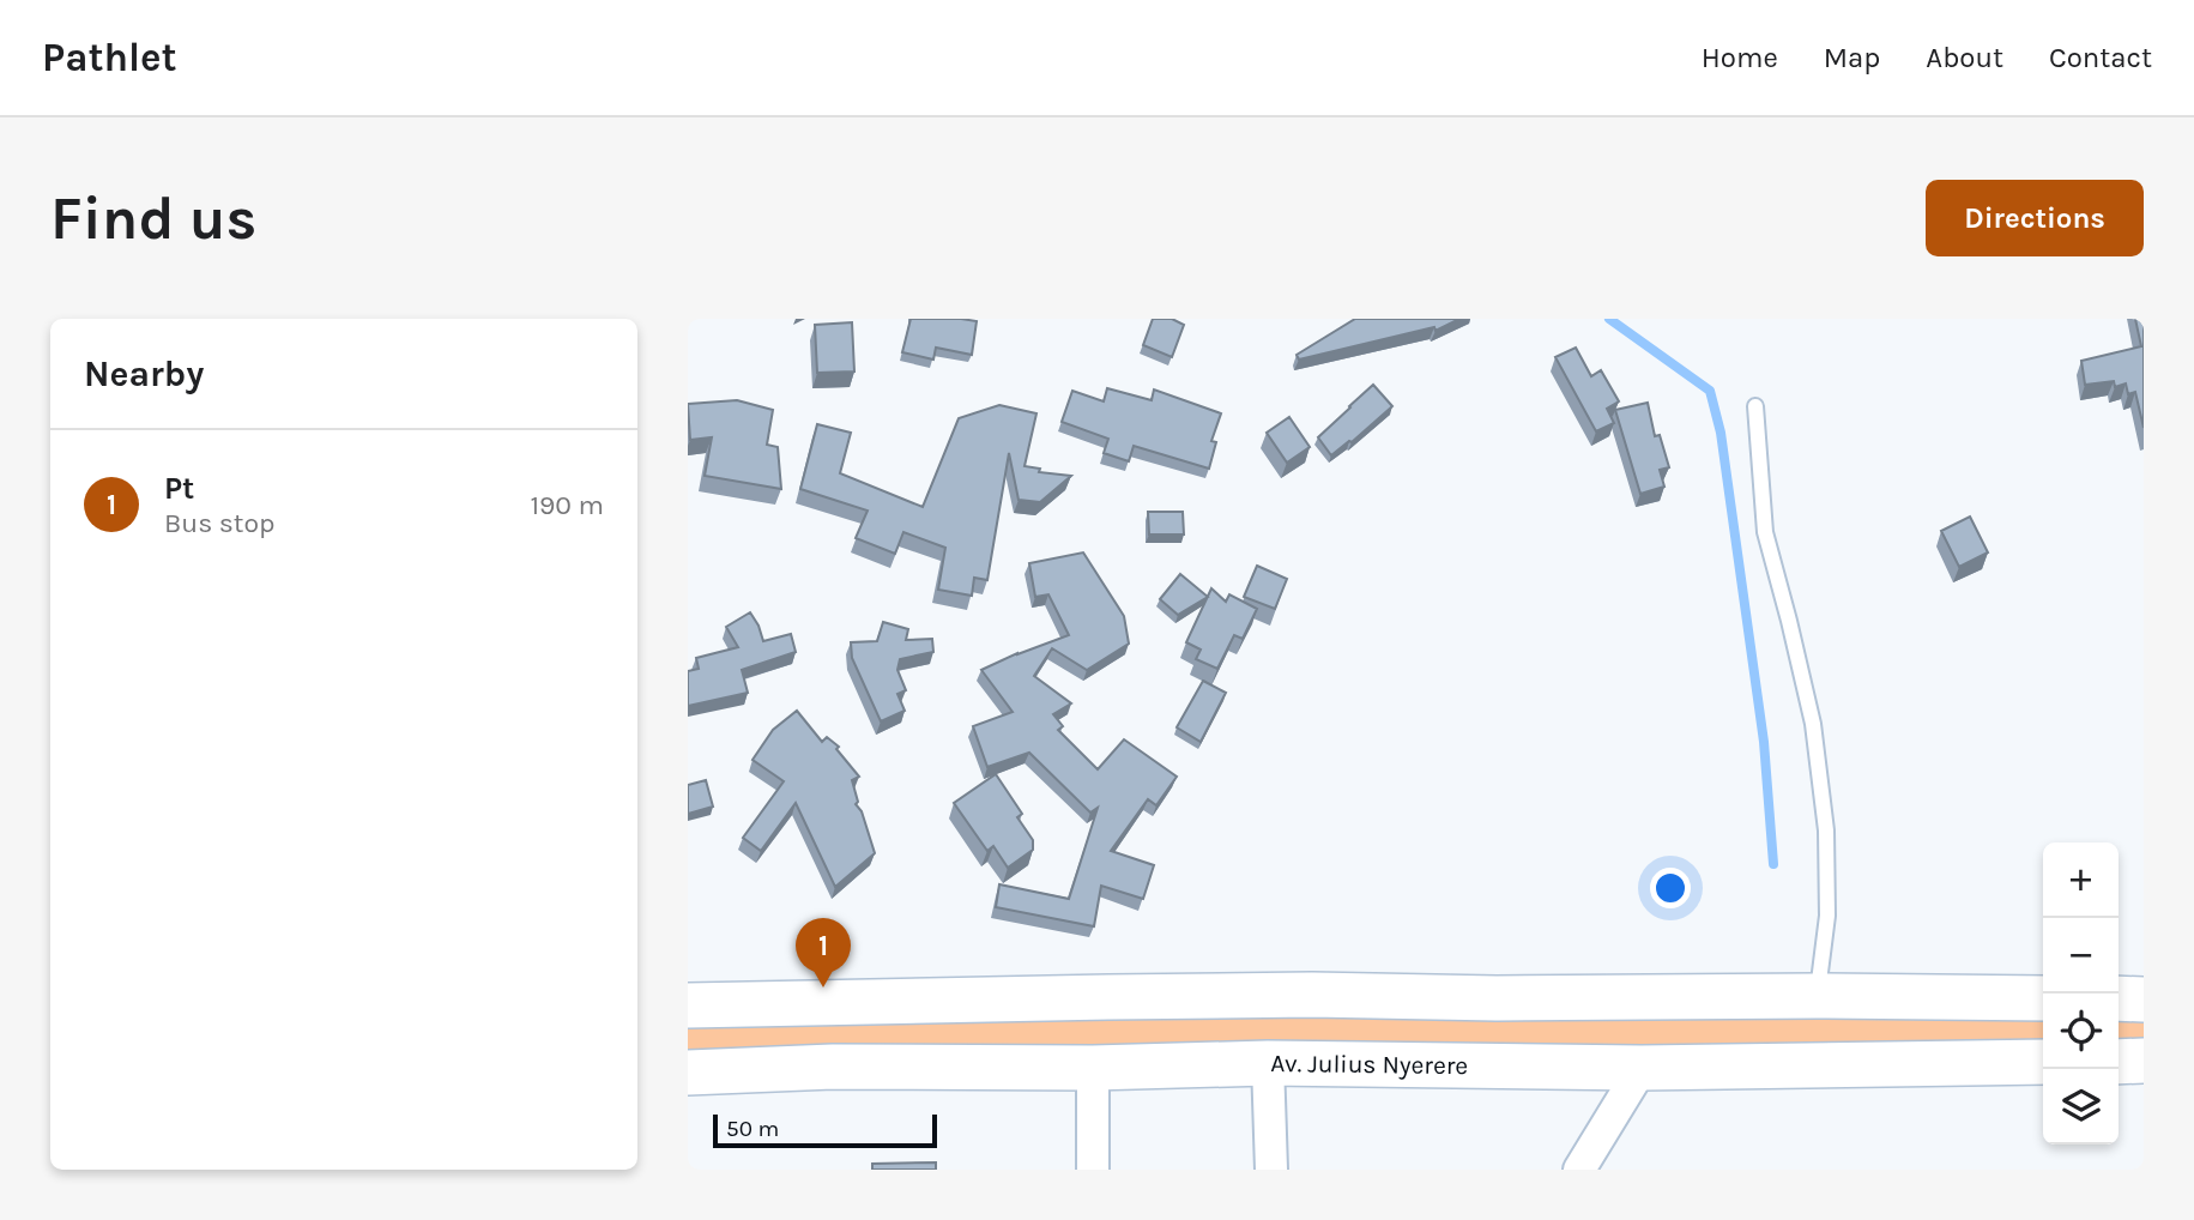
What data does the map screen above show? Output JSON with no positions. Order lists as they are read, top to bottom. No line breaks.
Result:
{"streets":{"main road":["Av. Julius Nyerere"]},"scale_bar":"50 m","page":{"header":"Pathlet","nav":["Home","Map","About","Contact"],"buttons":"Directions","title":"Find us","heading":"Nearby","list":[{"mark":"1","name":"Pt","note":"Bus stop","value":"190 m"}],"map_buttons":["+","−"],"pins":"1","scale":"50 m"}}
